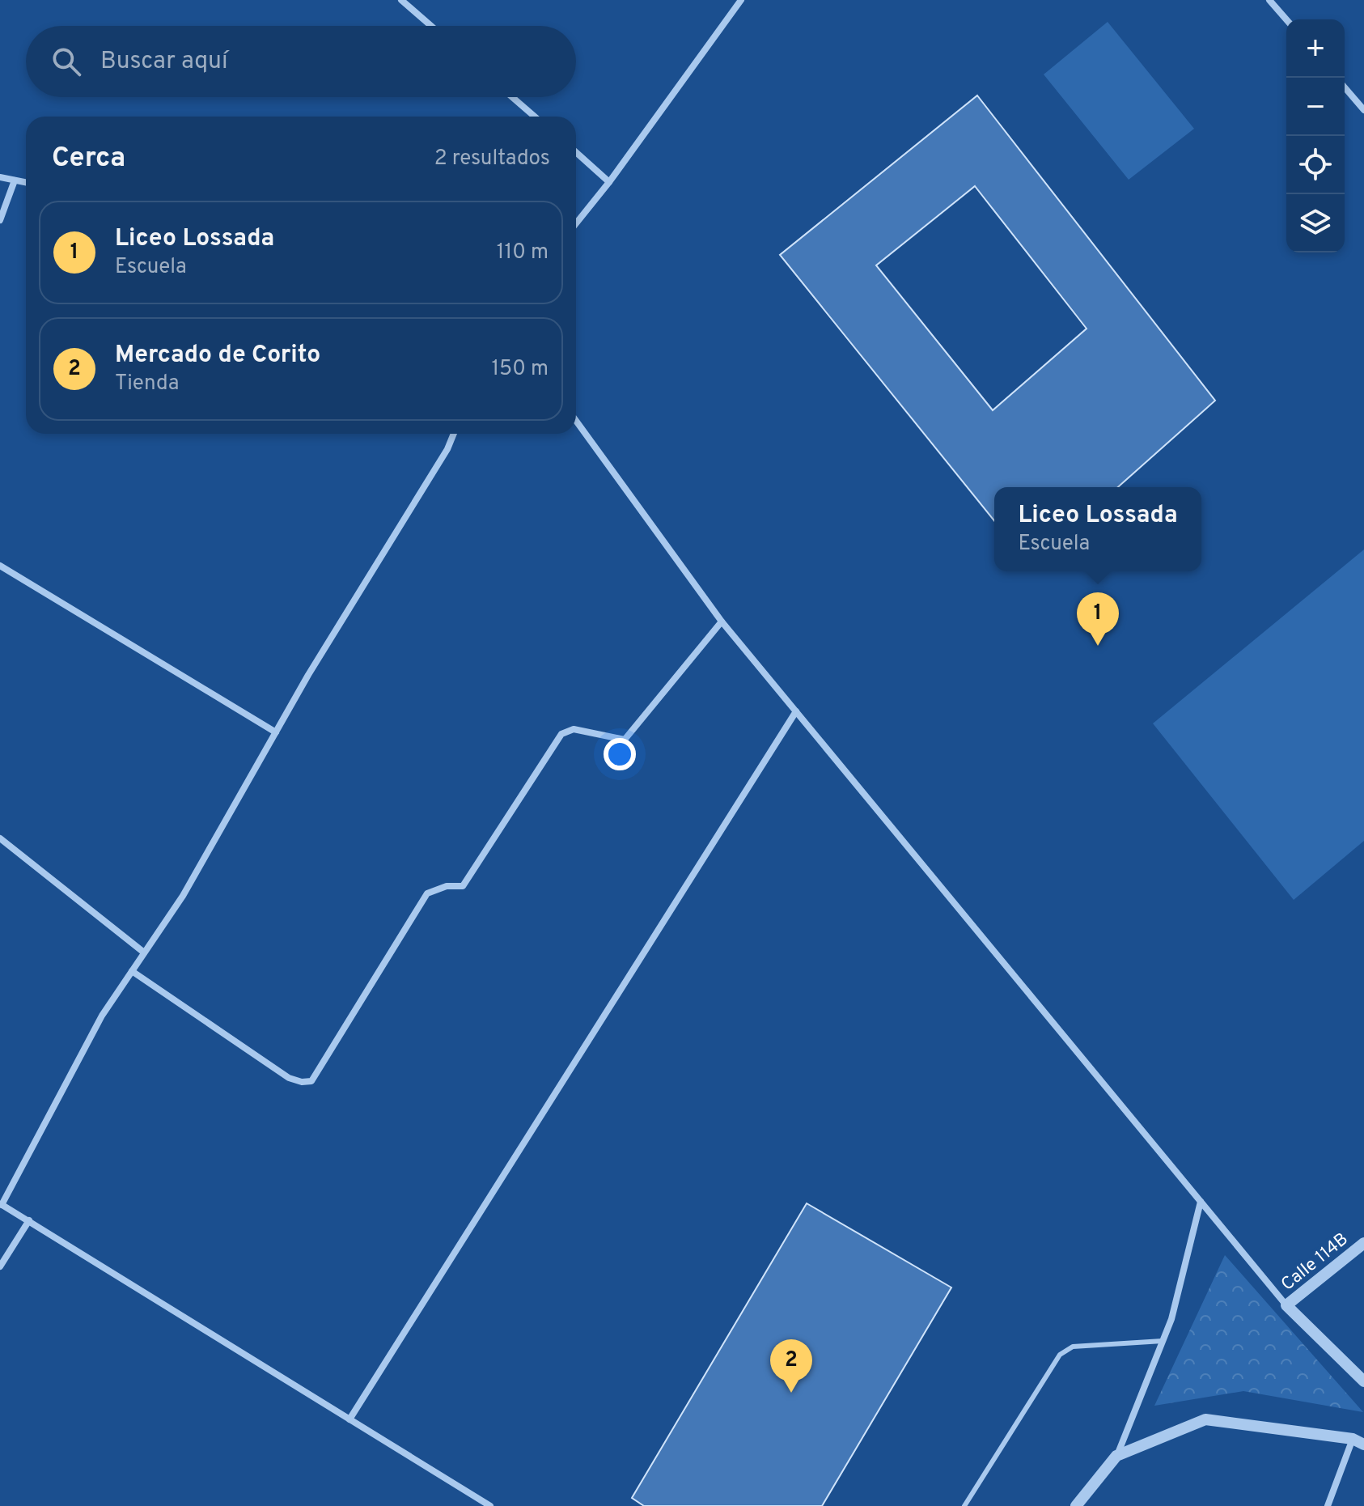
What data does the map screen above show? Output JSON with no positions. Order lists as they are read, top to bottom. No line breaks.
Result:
{"streets":{"street":["Calle 114B"]},"page":{"map_buttons":["+","−"],"search":"Buscar aquí","heading":["Cerca","2 resultados"],"list":[{"mark":"1","name":"Liceo Lossada","note":"Escuela","value":"110 m"},{"mark":"2","name":"Mercado de Corito","note":"Tienda","value":"150 m"}],"popup":["Liceo Lossada","Escuela"],"pins":["1","2"]}}
